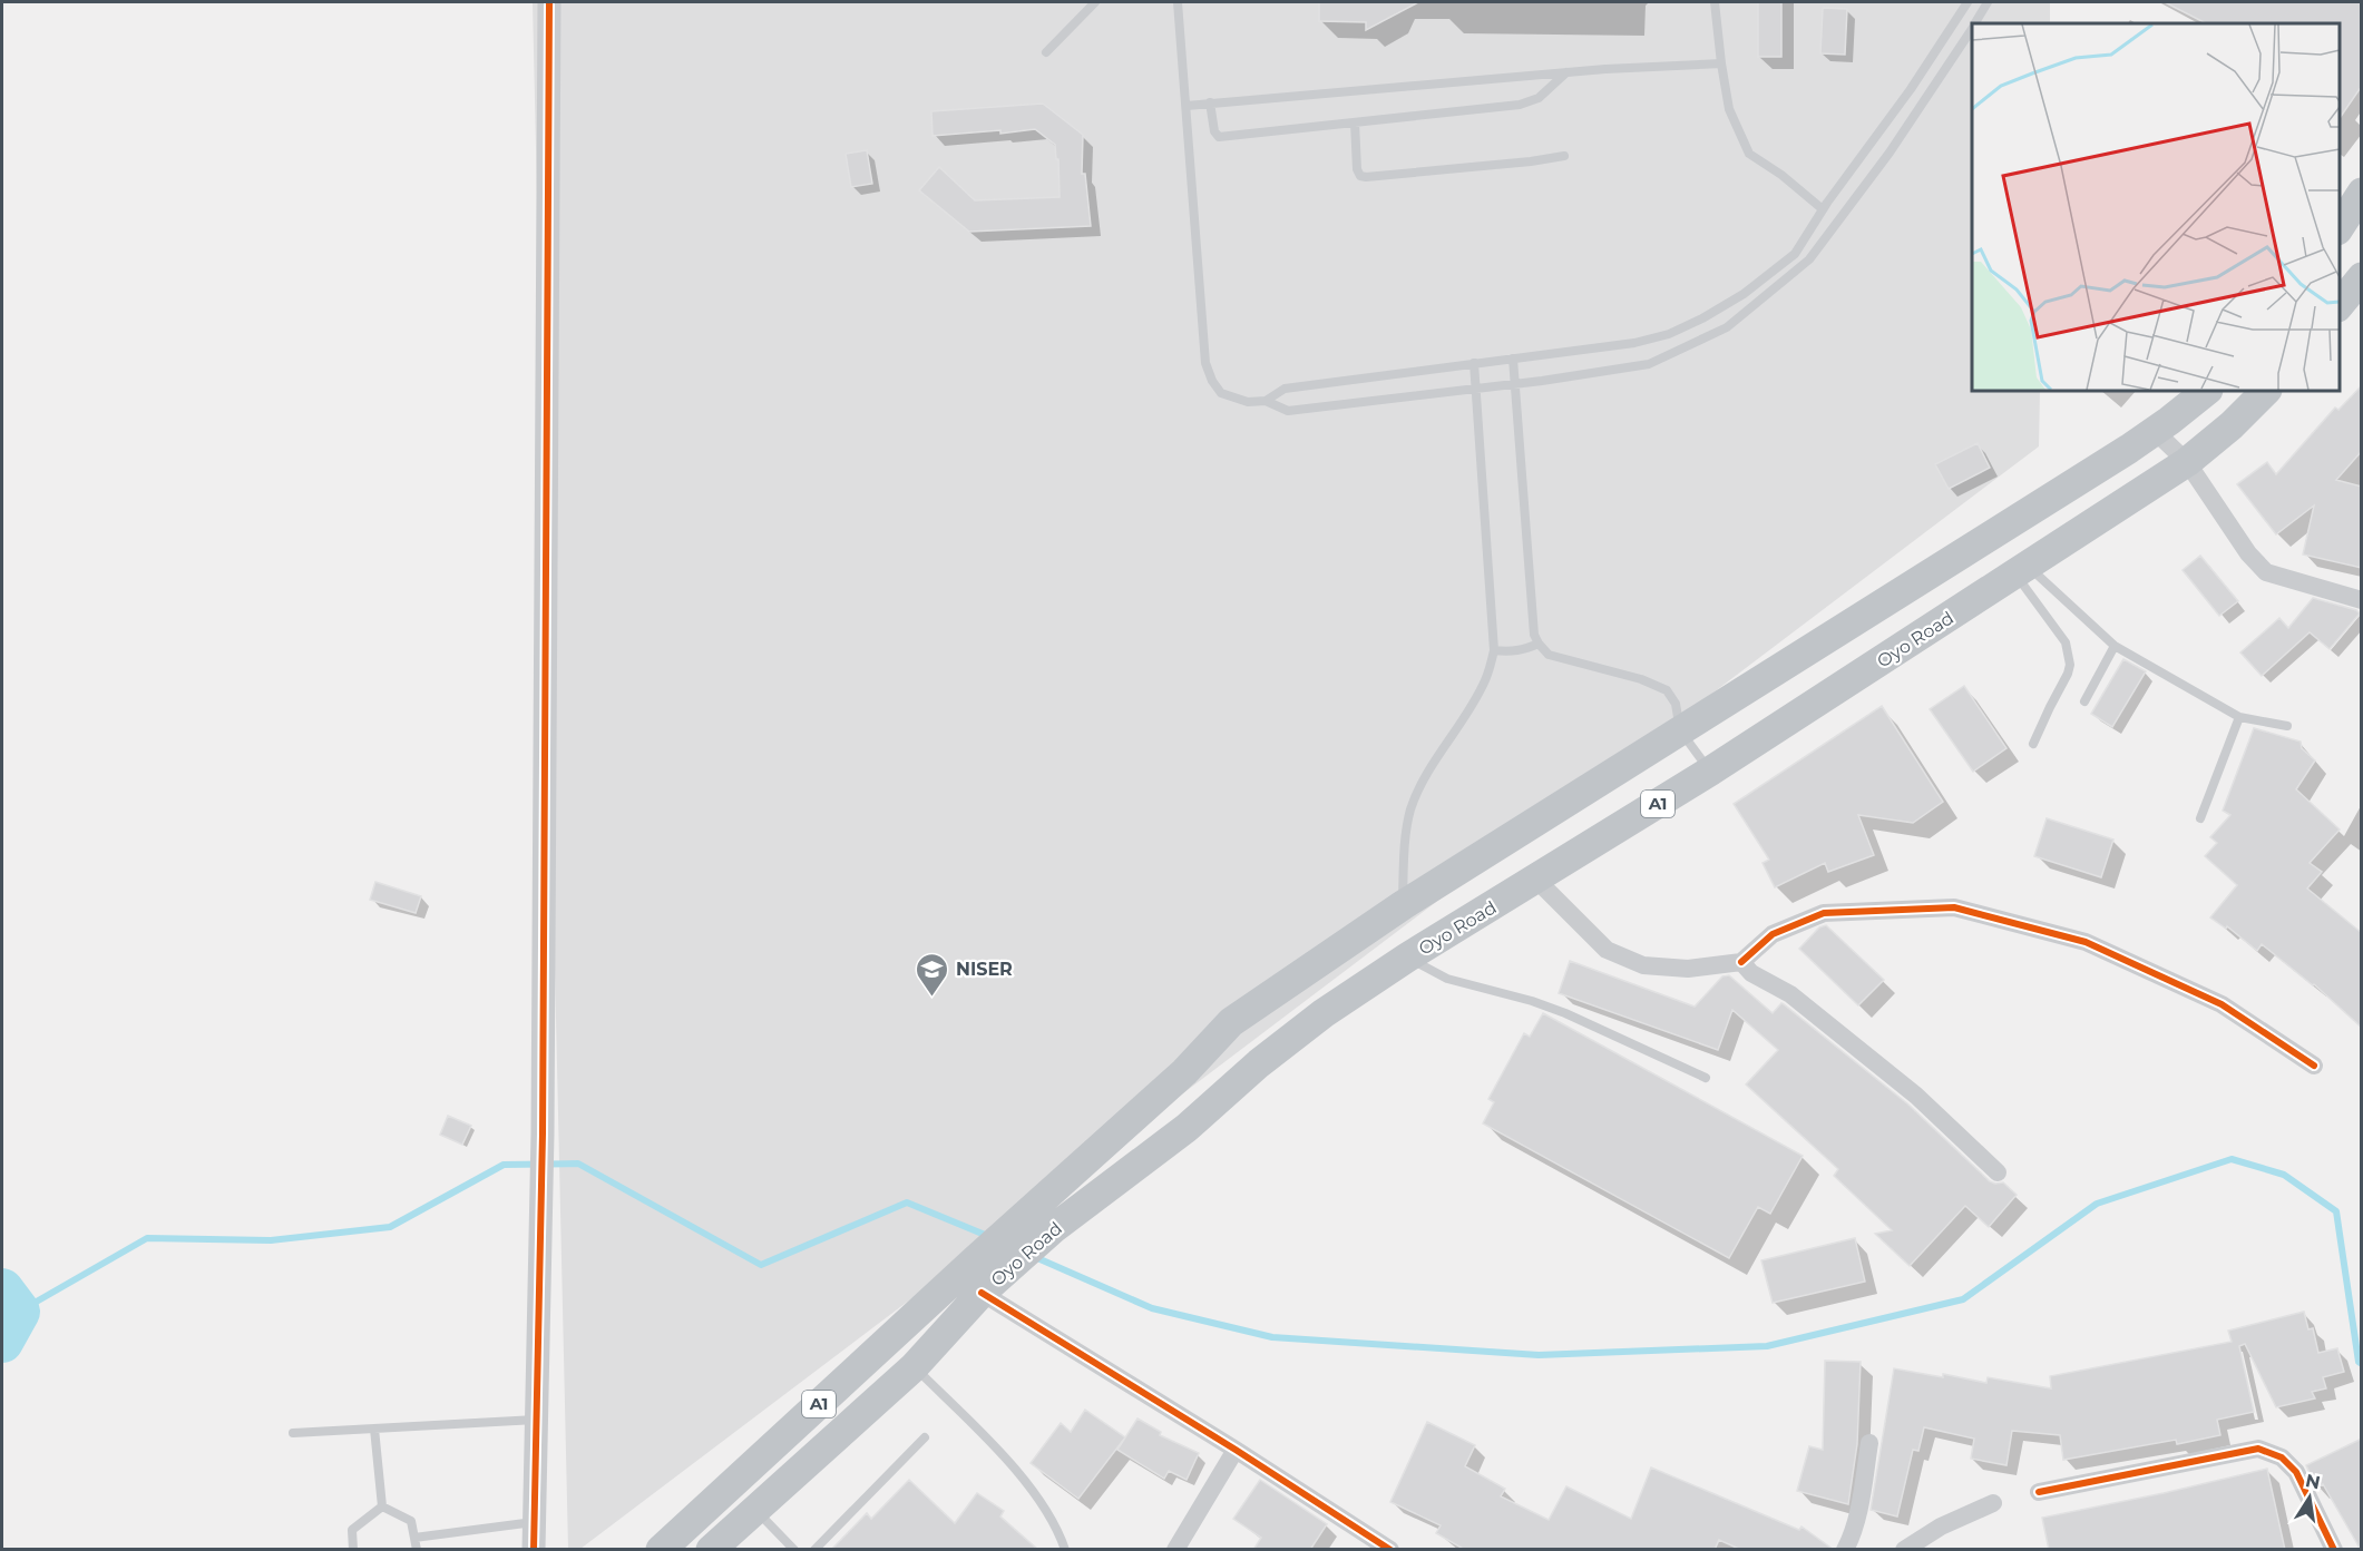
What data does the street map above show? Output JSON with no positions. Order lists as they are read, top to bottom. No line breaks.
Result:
{"streets":{"highway":["Oyo Road","A1"]},"places":{"school or university":["NISER"]},"north":"top"}
